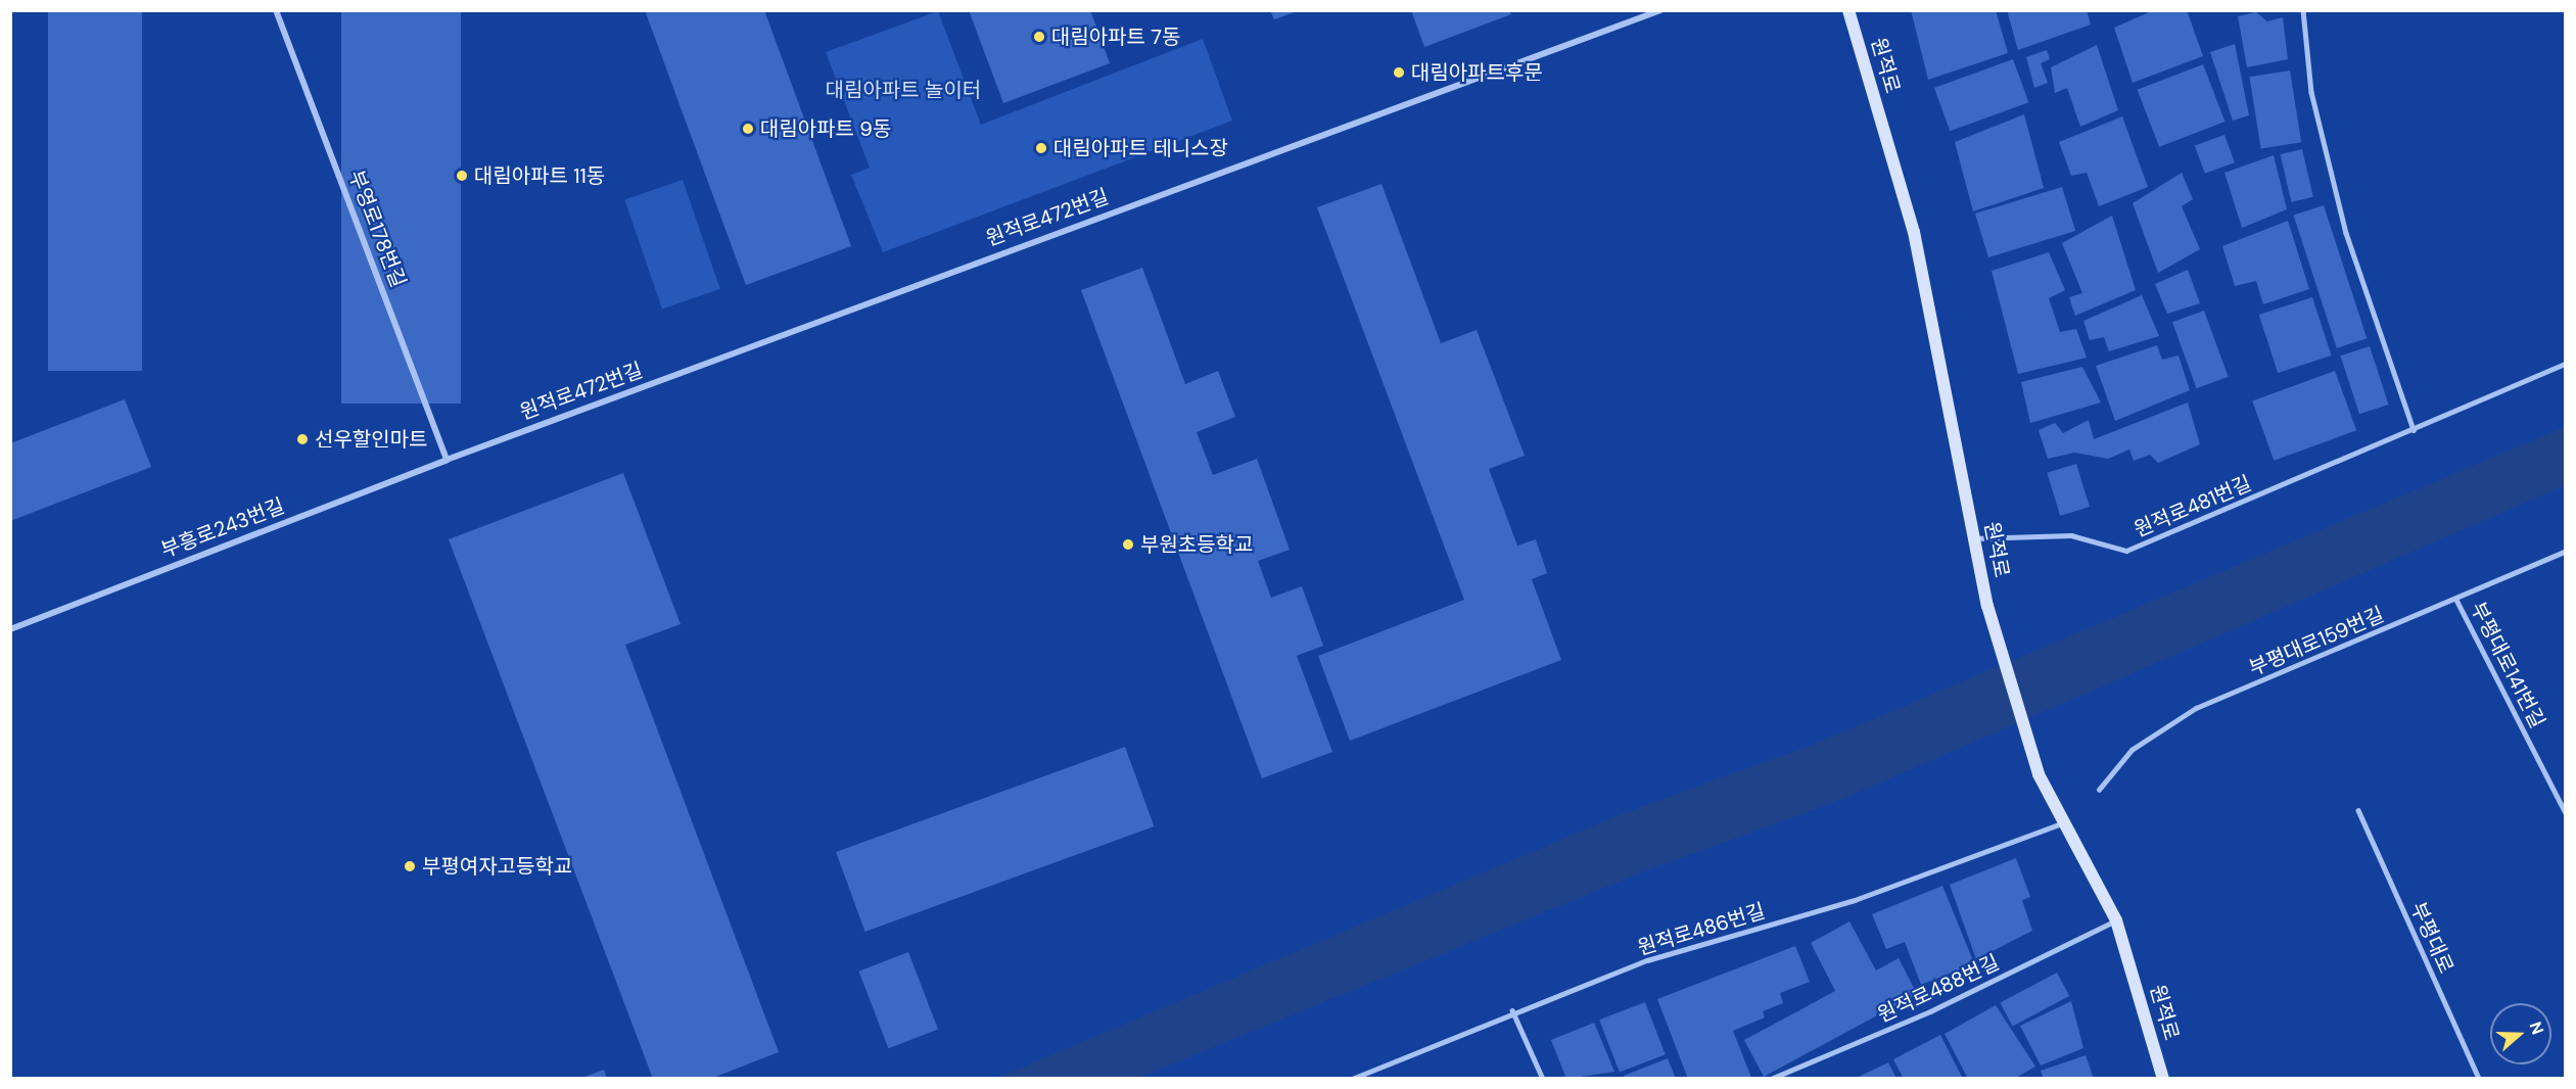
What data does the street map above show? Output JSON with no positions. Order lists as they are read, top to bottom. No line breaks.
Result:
{"streets":{"main road":["원적로"],"street":["원적로472번길","부영로178번길","부흥로243번길"],"lane":["원적로481번길","부평대로159번길","부평대로141번길","원적로486번길","부평대로","원적로488번길"]},"crossings":[["원적로","원적로481번길"],["원적로","원적로486번길"],["원적로","원적로488번길"],["원적로472번길","부영로178번길"],["원적로472번길","부흥로243번길"],["부영로178번길","부흥로243번길"],["부평대로159번길","부평대로141번길"]],"parks":["대림아파트 놀이터"],"places":["대림아파트 7동","대림아파트후문","대림아파트 9동","대림아파트 테니스장","대림아파트 11동","선우할인마트","부원초등학교","부평여자고등학교"],"north":"right"}
